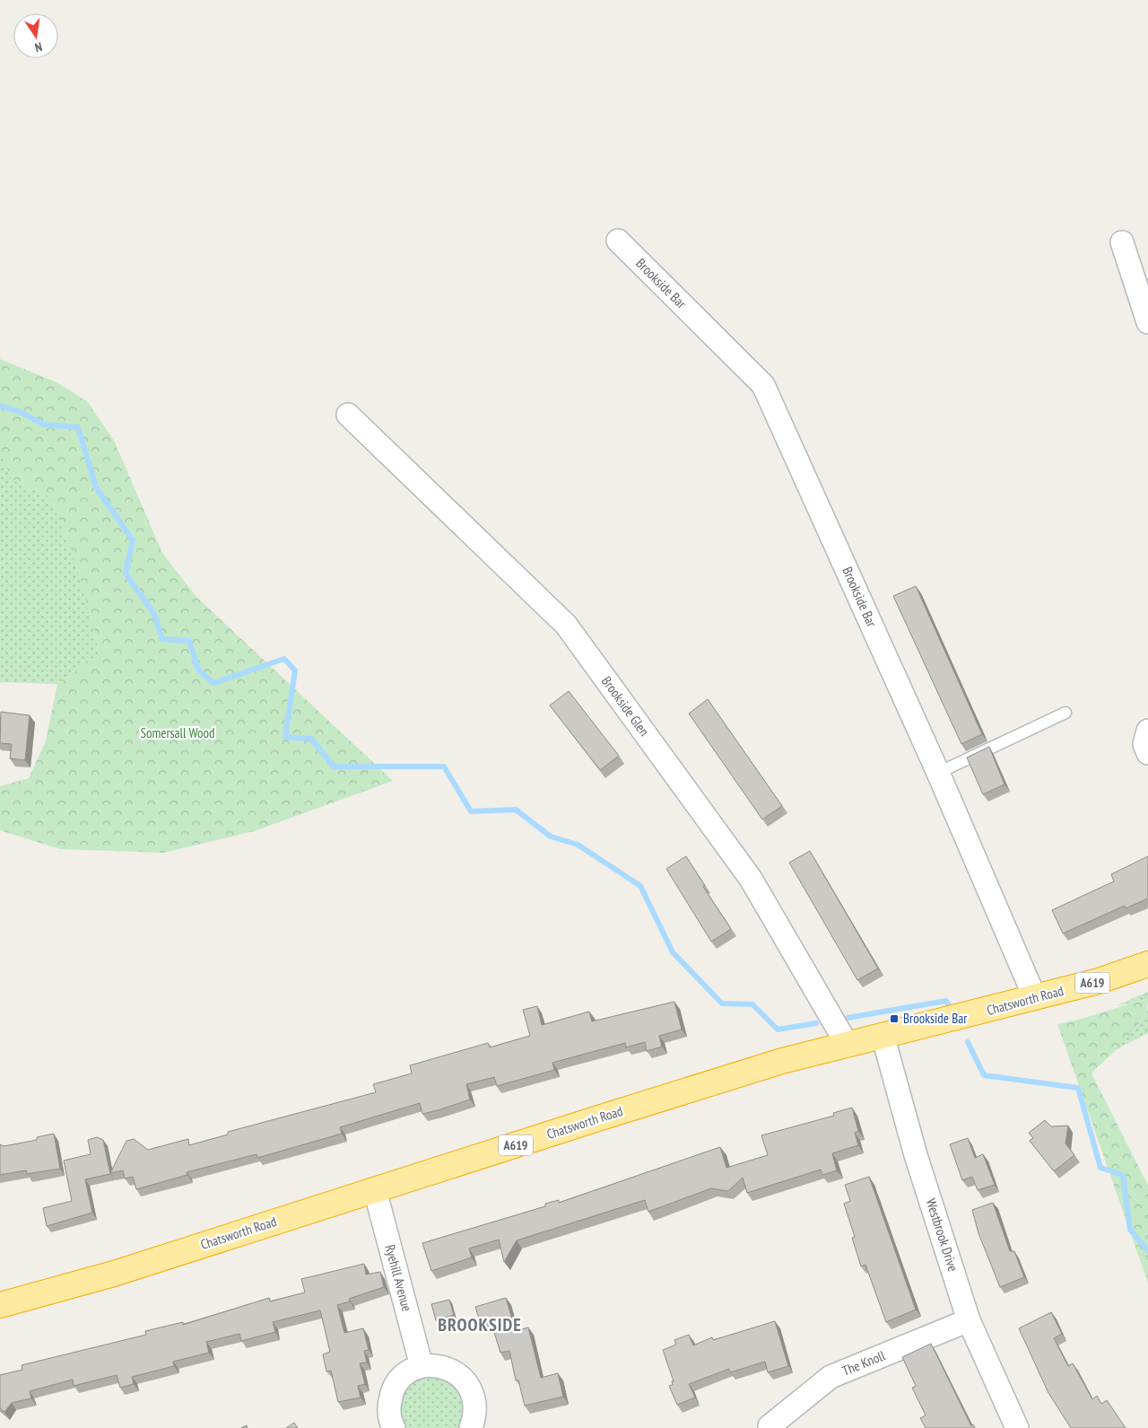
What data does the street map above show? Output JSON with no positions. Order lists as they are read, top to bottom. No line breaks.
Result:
{"streets":{"highway":["A619","Chatsworth Road"],"street":["Brookside Bar","Brookside Glen","Westbrook Drive","Ryehill Avenue","The Knoll"]},"crossings":[["Brookside Bar","Chatsworth Road"],["Brookside Glen","Chatsworth Road"],["Chatsworth Road","Westbrook Drive"],["Chatsworth Road","Ryehill Avenue"],["Westbrook Drive","The Knoll"]],"districts":["BROOKSIDE"],"parks":["Somersall Wood"],"places":{"transit":["Brookside Bar"]},"north":"bottom"}
